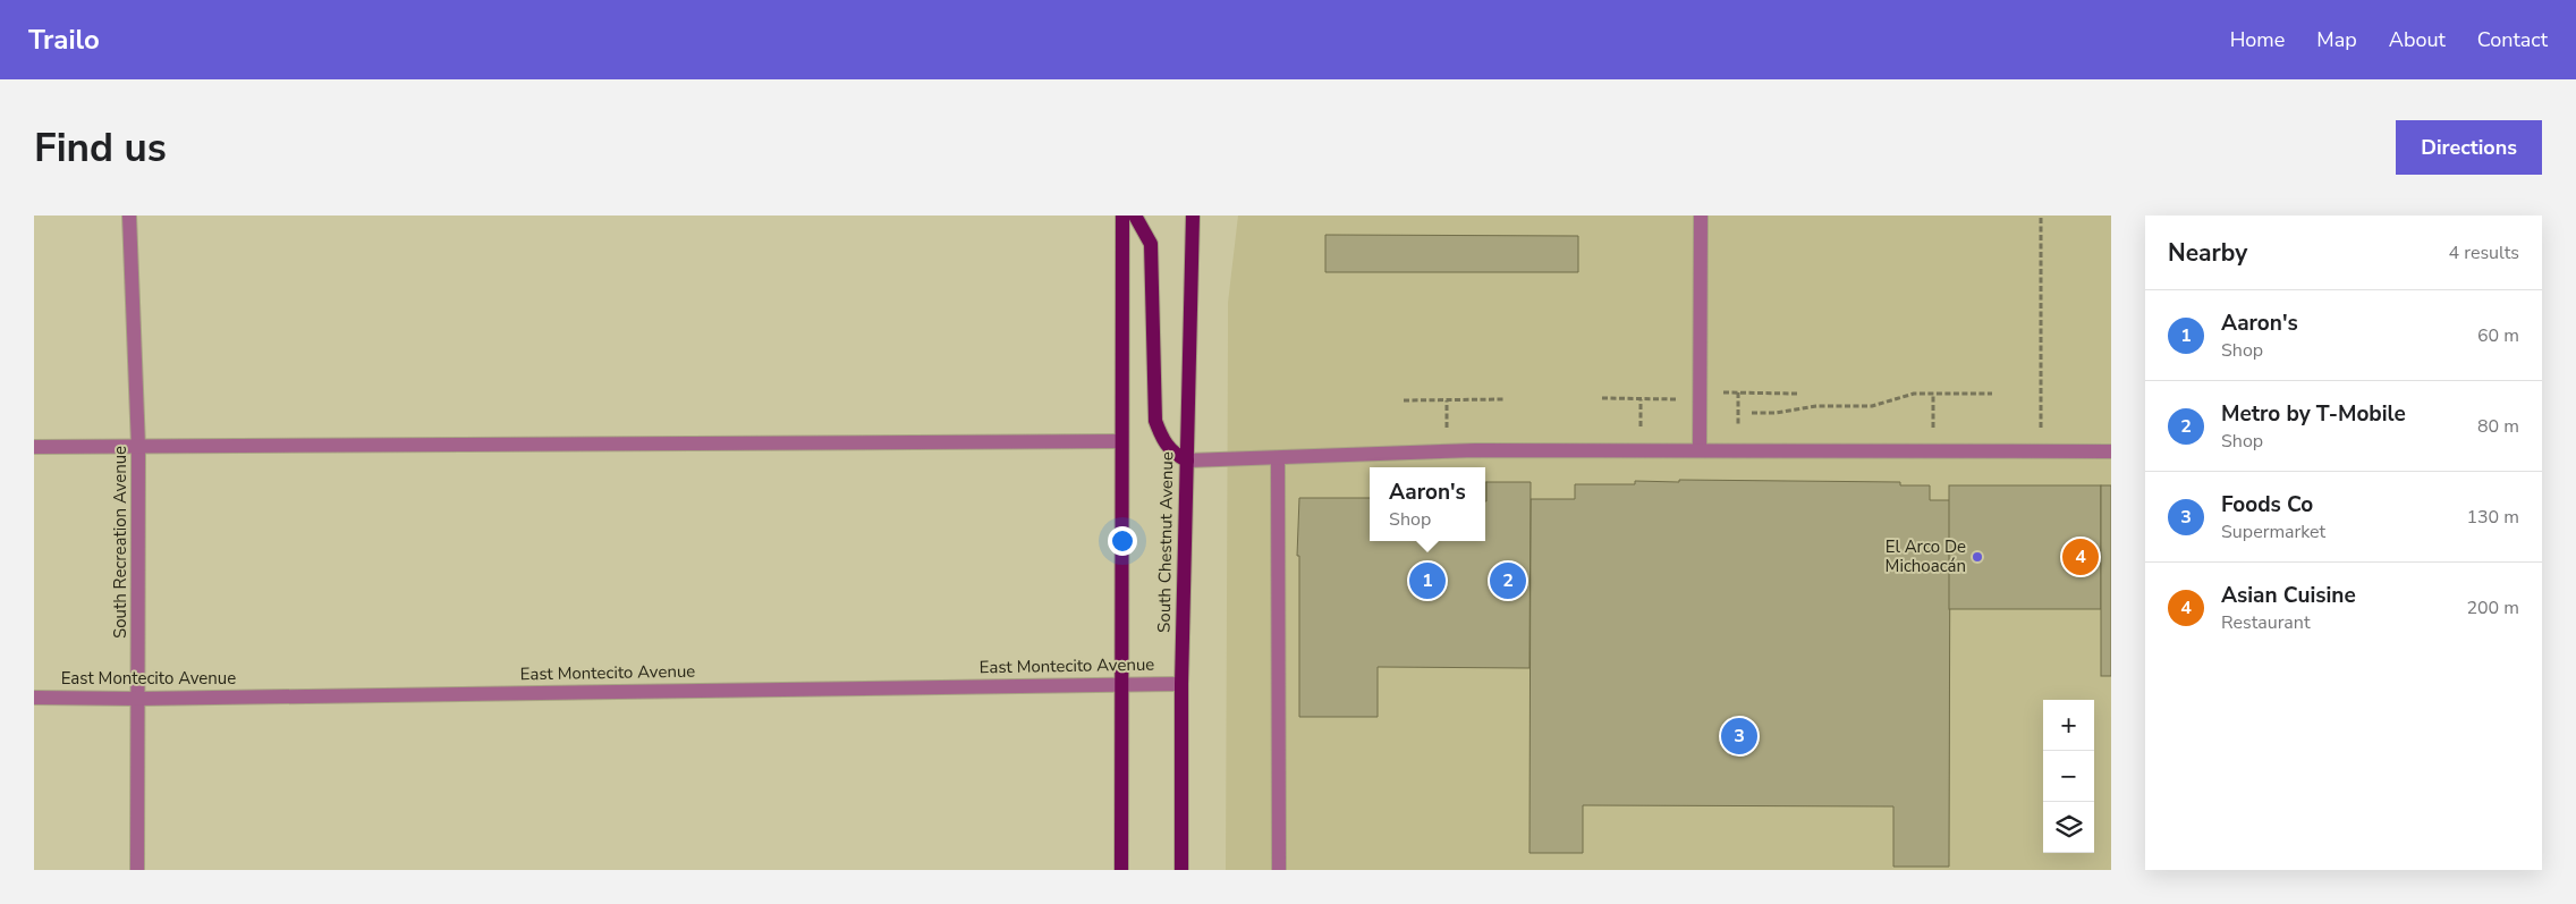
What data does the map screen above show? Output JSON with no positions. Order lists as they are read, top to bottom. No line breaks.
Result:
{"streets":{"main road":["South Chestnut Avenue"],"street":["South Recreation Avenue","East Montecito Avenue"]},"crossings":[["South Recreation Avenue","East Montecito Avenue"],["South Chestnut Avenue","East Montecito Avenue"]],"places":["El Arco De Michoacán"],"page":{"header":"Trailo","nav":["Home","Map","About","Contact"],"buttons":"Directions","title":"Find us","heading":["Nearby","4 results"],"list":[{"mark":"1","name":"Aaron's","note":"Shop","value":"60 m"},{"mark":"2","name":"Metro by T-Mobile","note":"Shop","value":"80 m"},{"mark":"3","name":"Foods Co","note":"Supermarket","value":"130 m"},{"mark":"4","name":"Asian Cuisine","note":"Restaurant","value":"200 m"}],"popup":["Aaron's","Shop"],"pins":["4","1","2","3"],"map_buttons":["+","−"]}}
